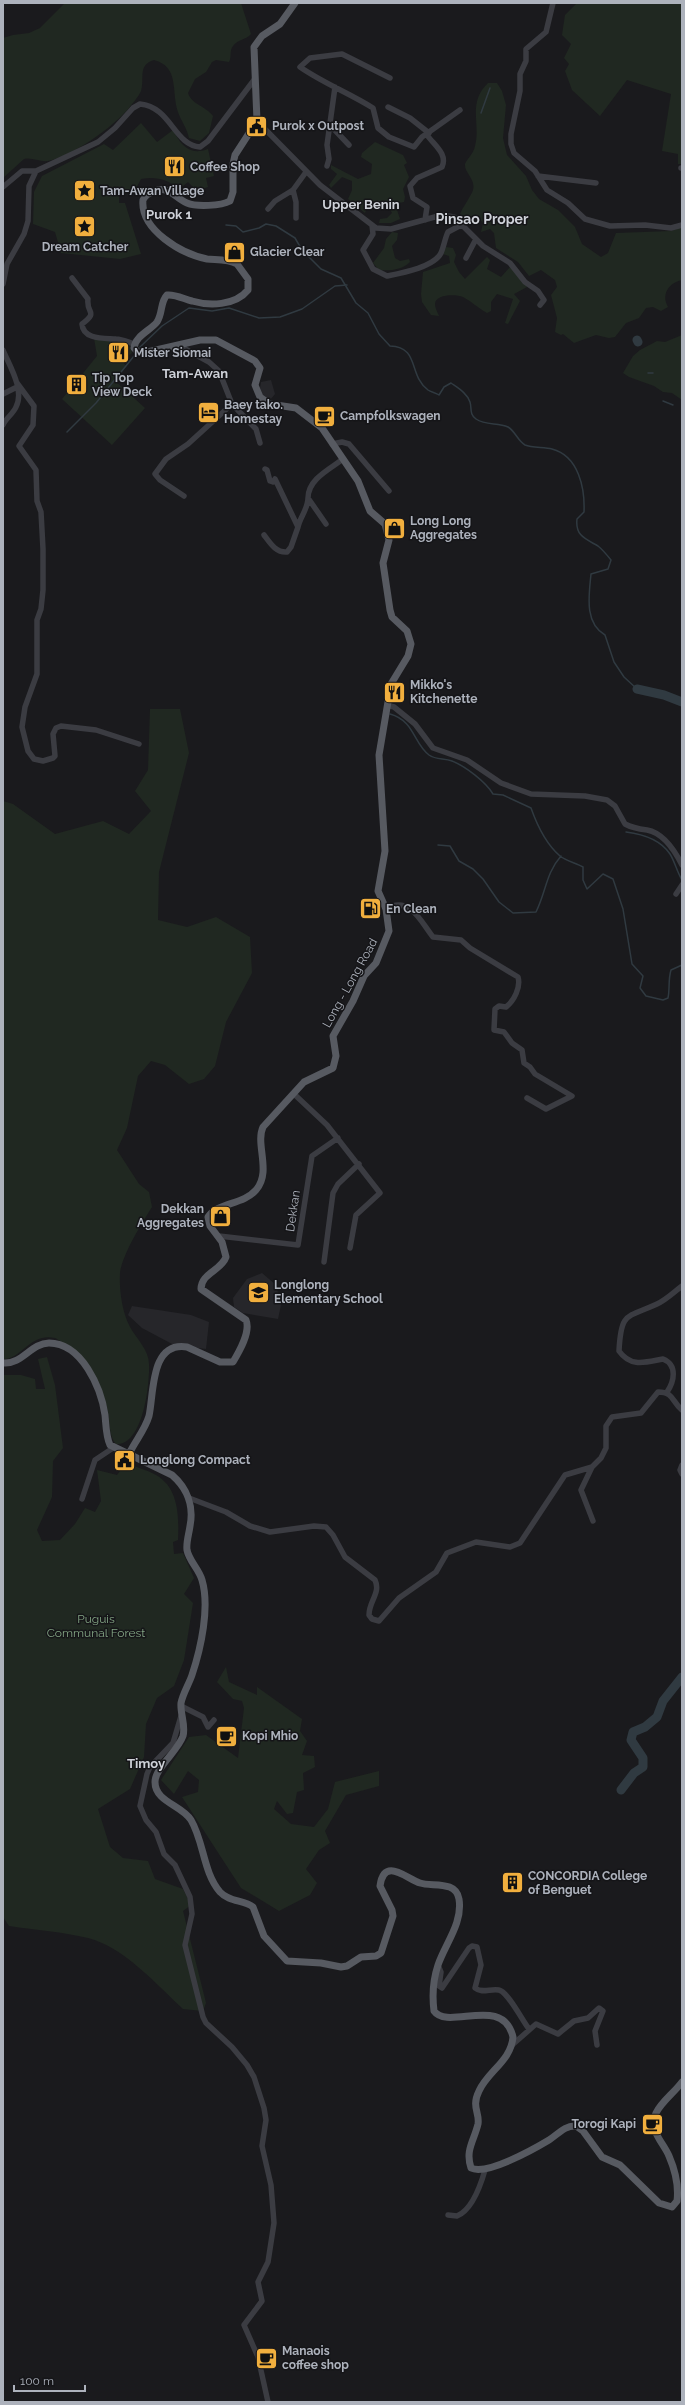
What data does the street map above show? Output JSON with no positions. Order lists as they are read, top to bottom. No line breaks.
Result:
{"streets":{"main road":["Long - Long Road"],"street":["Dekkan"]},"crossings":[["Long - Long Road","Dekkan"]],"districts":["Upper Benin","Purok 1","Pinsao Proper","Tam-Awan","Timoy"],"parks":["Puguis Communal Forest"],"places":{"public building":["Purok x Outpost","Longlong Compact"],"restaurant":["Coffee Shop","Mister Siomai","Mikko's Kitchenette"],"place":["Tam-Awan Village","Dream Catcher"],"shop":["Glacier Clear","Long Long Aggregates","Dekkan Aggregates"],"building":["Tip Top View Deck","CONCORDIA College of Benguet"],"hotel":["Baey tako. Homestay"],"cafe":["Campfolkswagen","Kopi Mhio","Torogi Kapi","Manaois coffee shop"],"fuel station":["En Clean"],"school or university":["Longlong Elementary School"]},"scale_bar":"100 m"}
